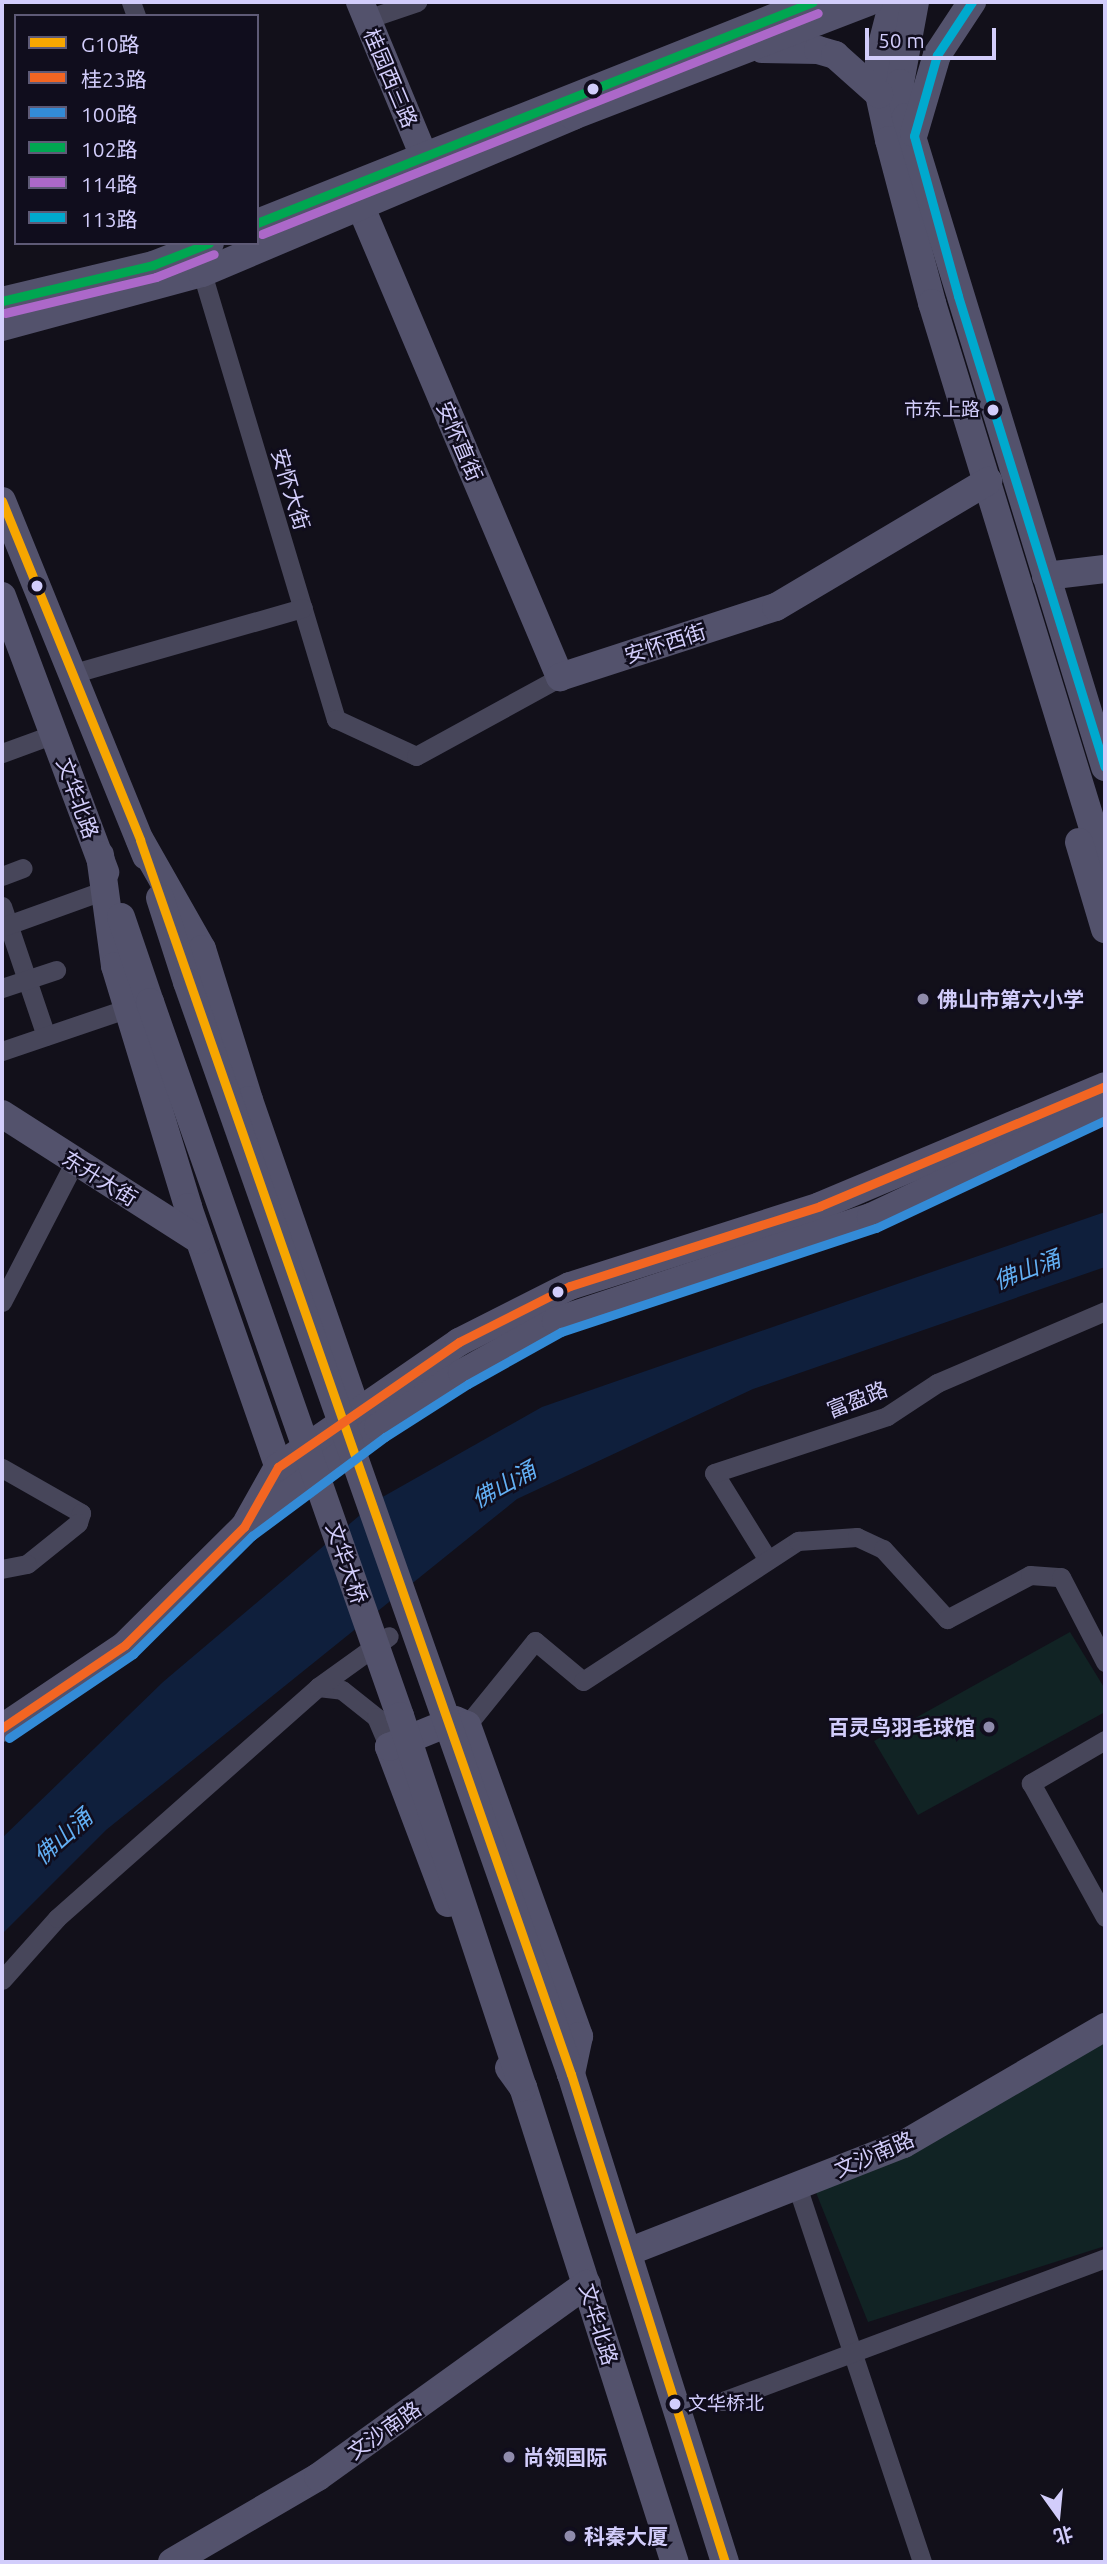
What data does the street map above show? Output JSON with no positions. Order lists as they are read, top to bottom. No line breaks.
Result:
{"streets":{"main road":["桂园西三路","安怀直街","安怀西街","文华北路","东升大街","文华大桥","文沙南路"],"street":["安怀大街","富盈路"]},"crossings":[["安怀直街","安怀西街"],["安怀大街","安怀西街"],["文华北路","文华大桥"],["文华北路","文沙南路"]],"water":["佛山涌"],"places":["市东上路","佛山市第六小学","百灵鸟羽毛球馆","文华桥北","尚领国际","科秦大厦"],"lines":["transit line 102路","transit line 113路","transit line 114路","transit line G10路","transit line 桂23路","transit line 100路"],"legend":["G10路","桂23路","100路","102路","114路","113路"],"scale_bar":"50 m","north":"bottom"}
